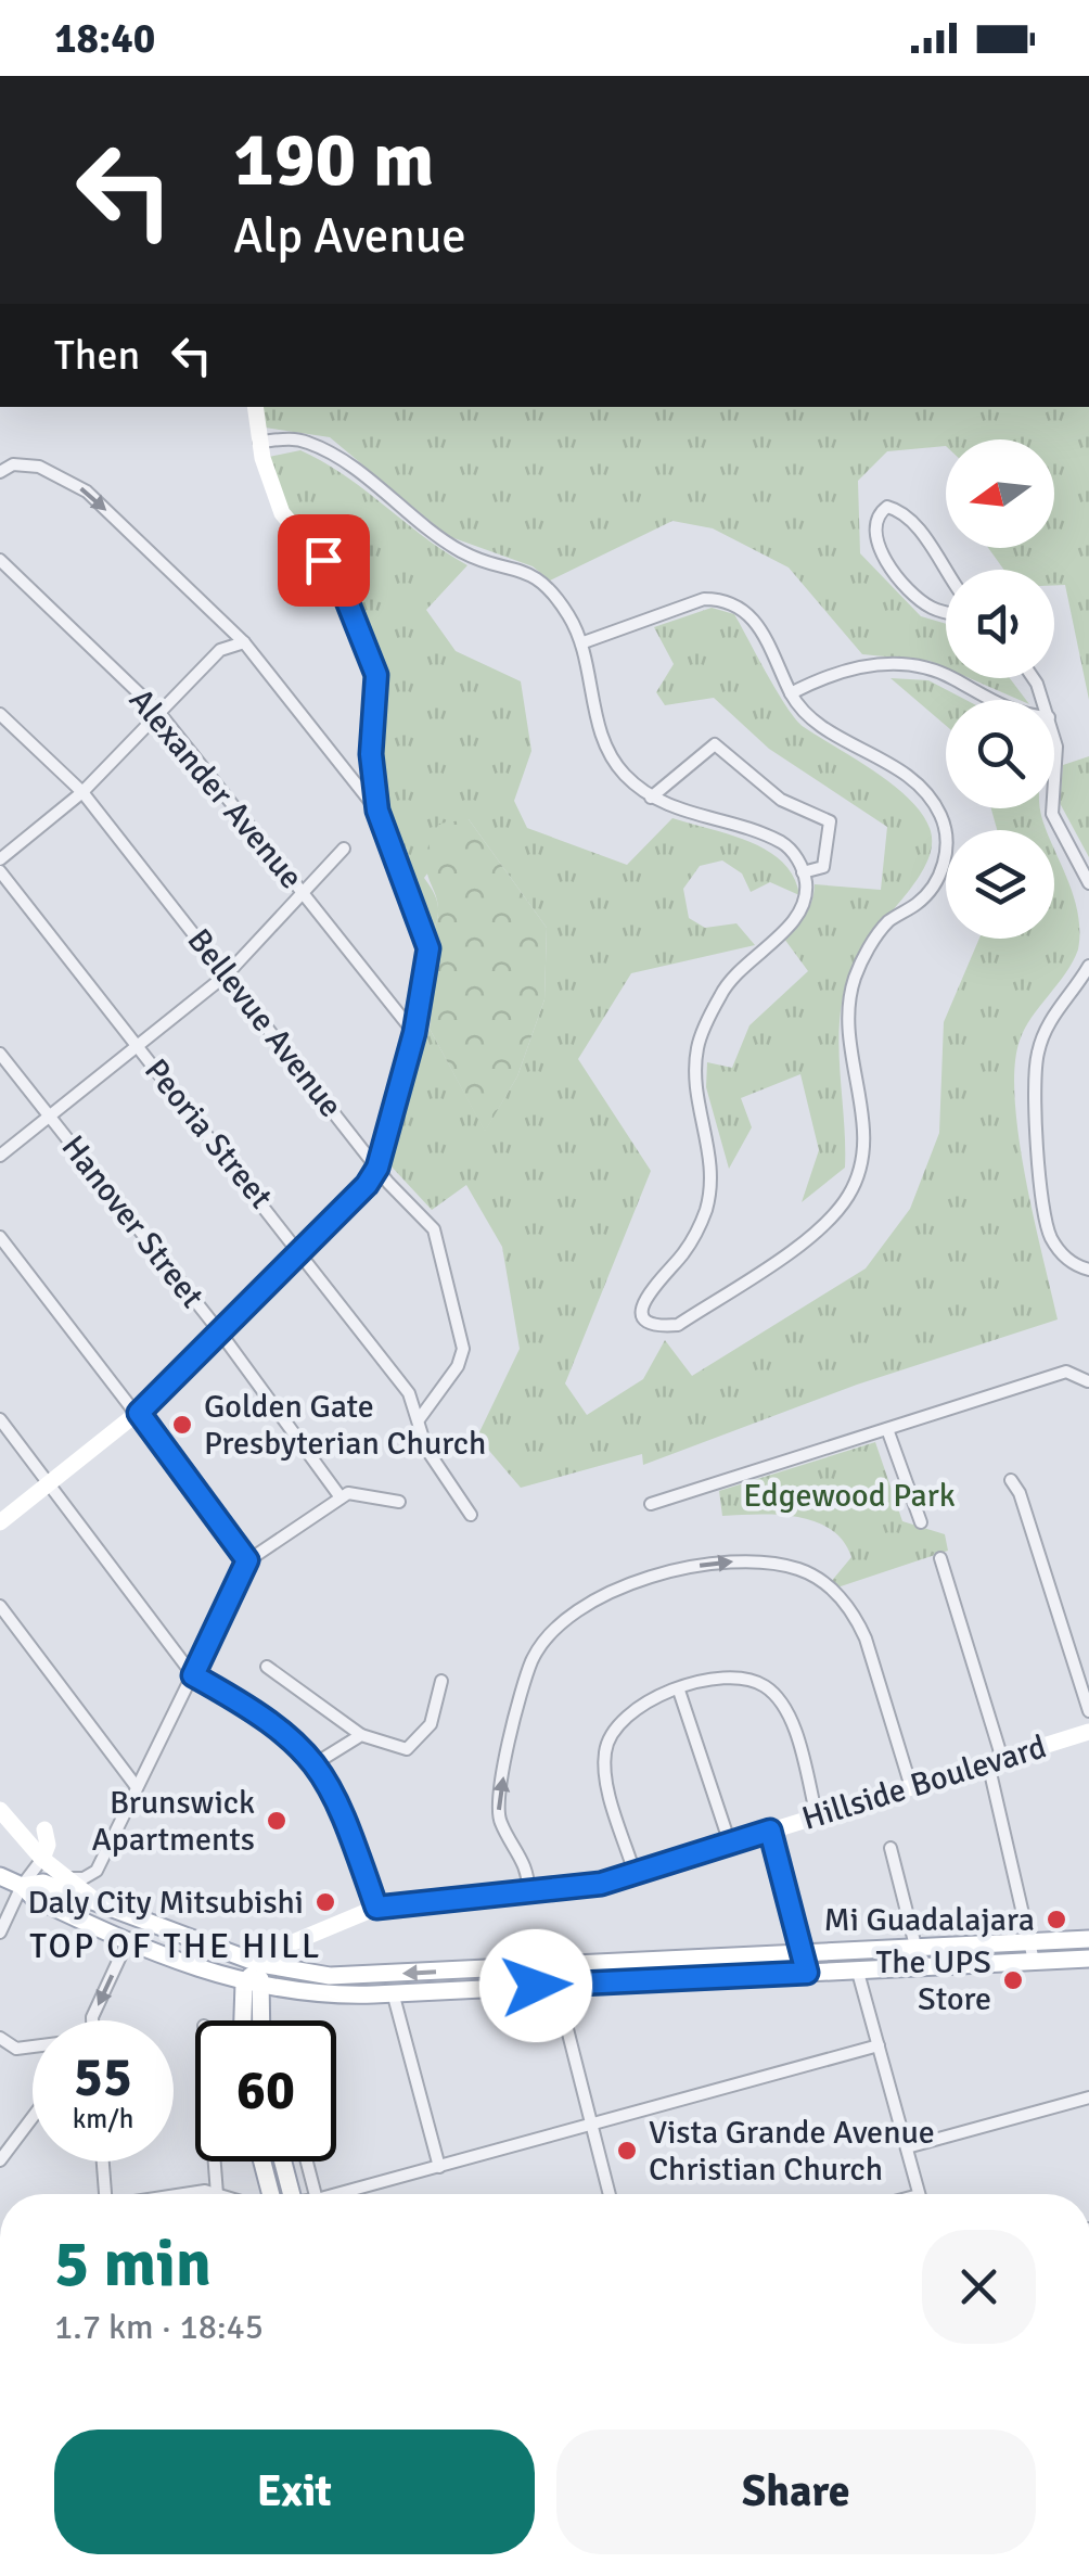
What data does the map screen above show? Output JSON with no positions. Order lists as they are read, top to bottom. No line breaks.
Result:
{"streets":{"main road":["Hillside Boulevard"],"street":["Alexander Avenue","Bellevue Avenue","Peoria Street","Hanover Street"]},"crossings":[["Bellevue Avenue","Peoria Street"]],"districts":["TOP OF THE HILL"],"parks":["Edgewood Park"],"places":["Golden Gate Presbyterian Church","Brunswick Apartments","Daly City Mitsubishi","Mi Guadalajara","The UPS Store","Vista Grande Avenue Christian Church"],"north":"left","page":{"status":"18:40","turn":["190 m","Alp Avenue"],"then":"Then","speed":"55 km/h","limit":"60","heading":["5 min","1.7 km · 18:45"],"buttons":["Exit","Share"]}}
